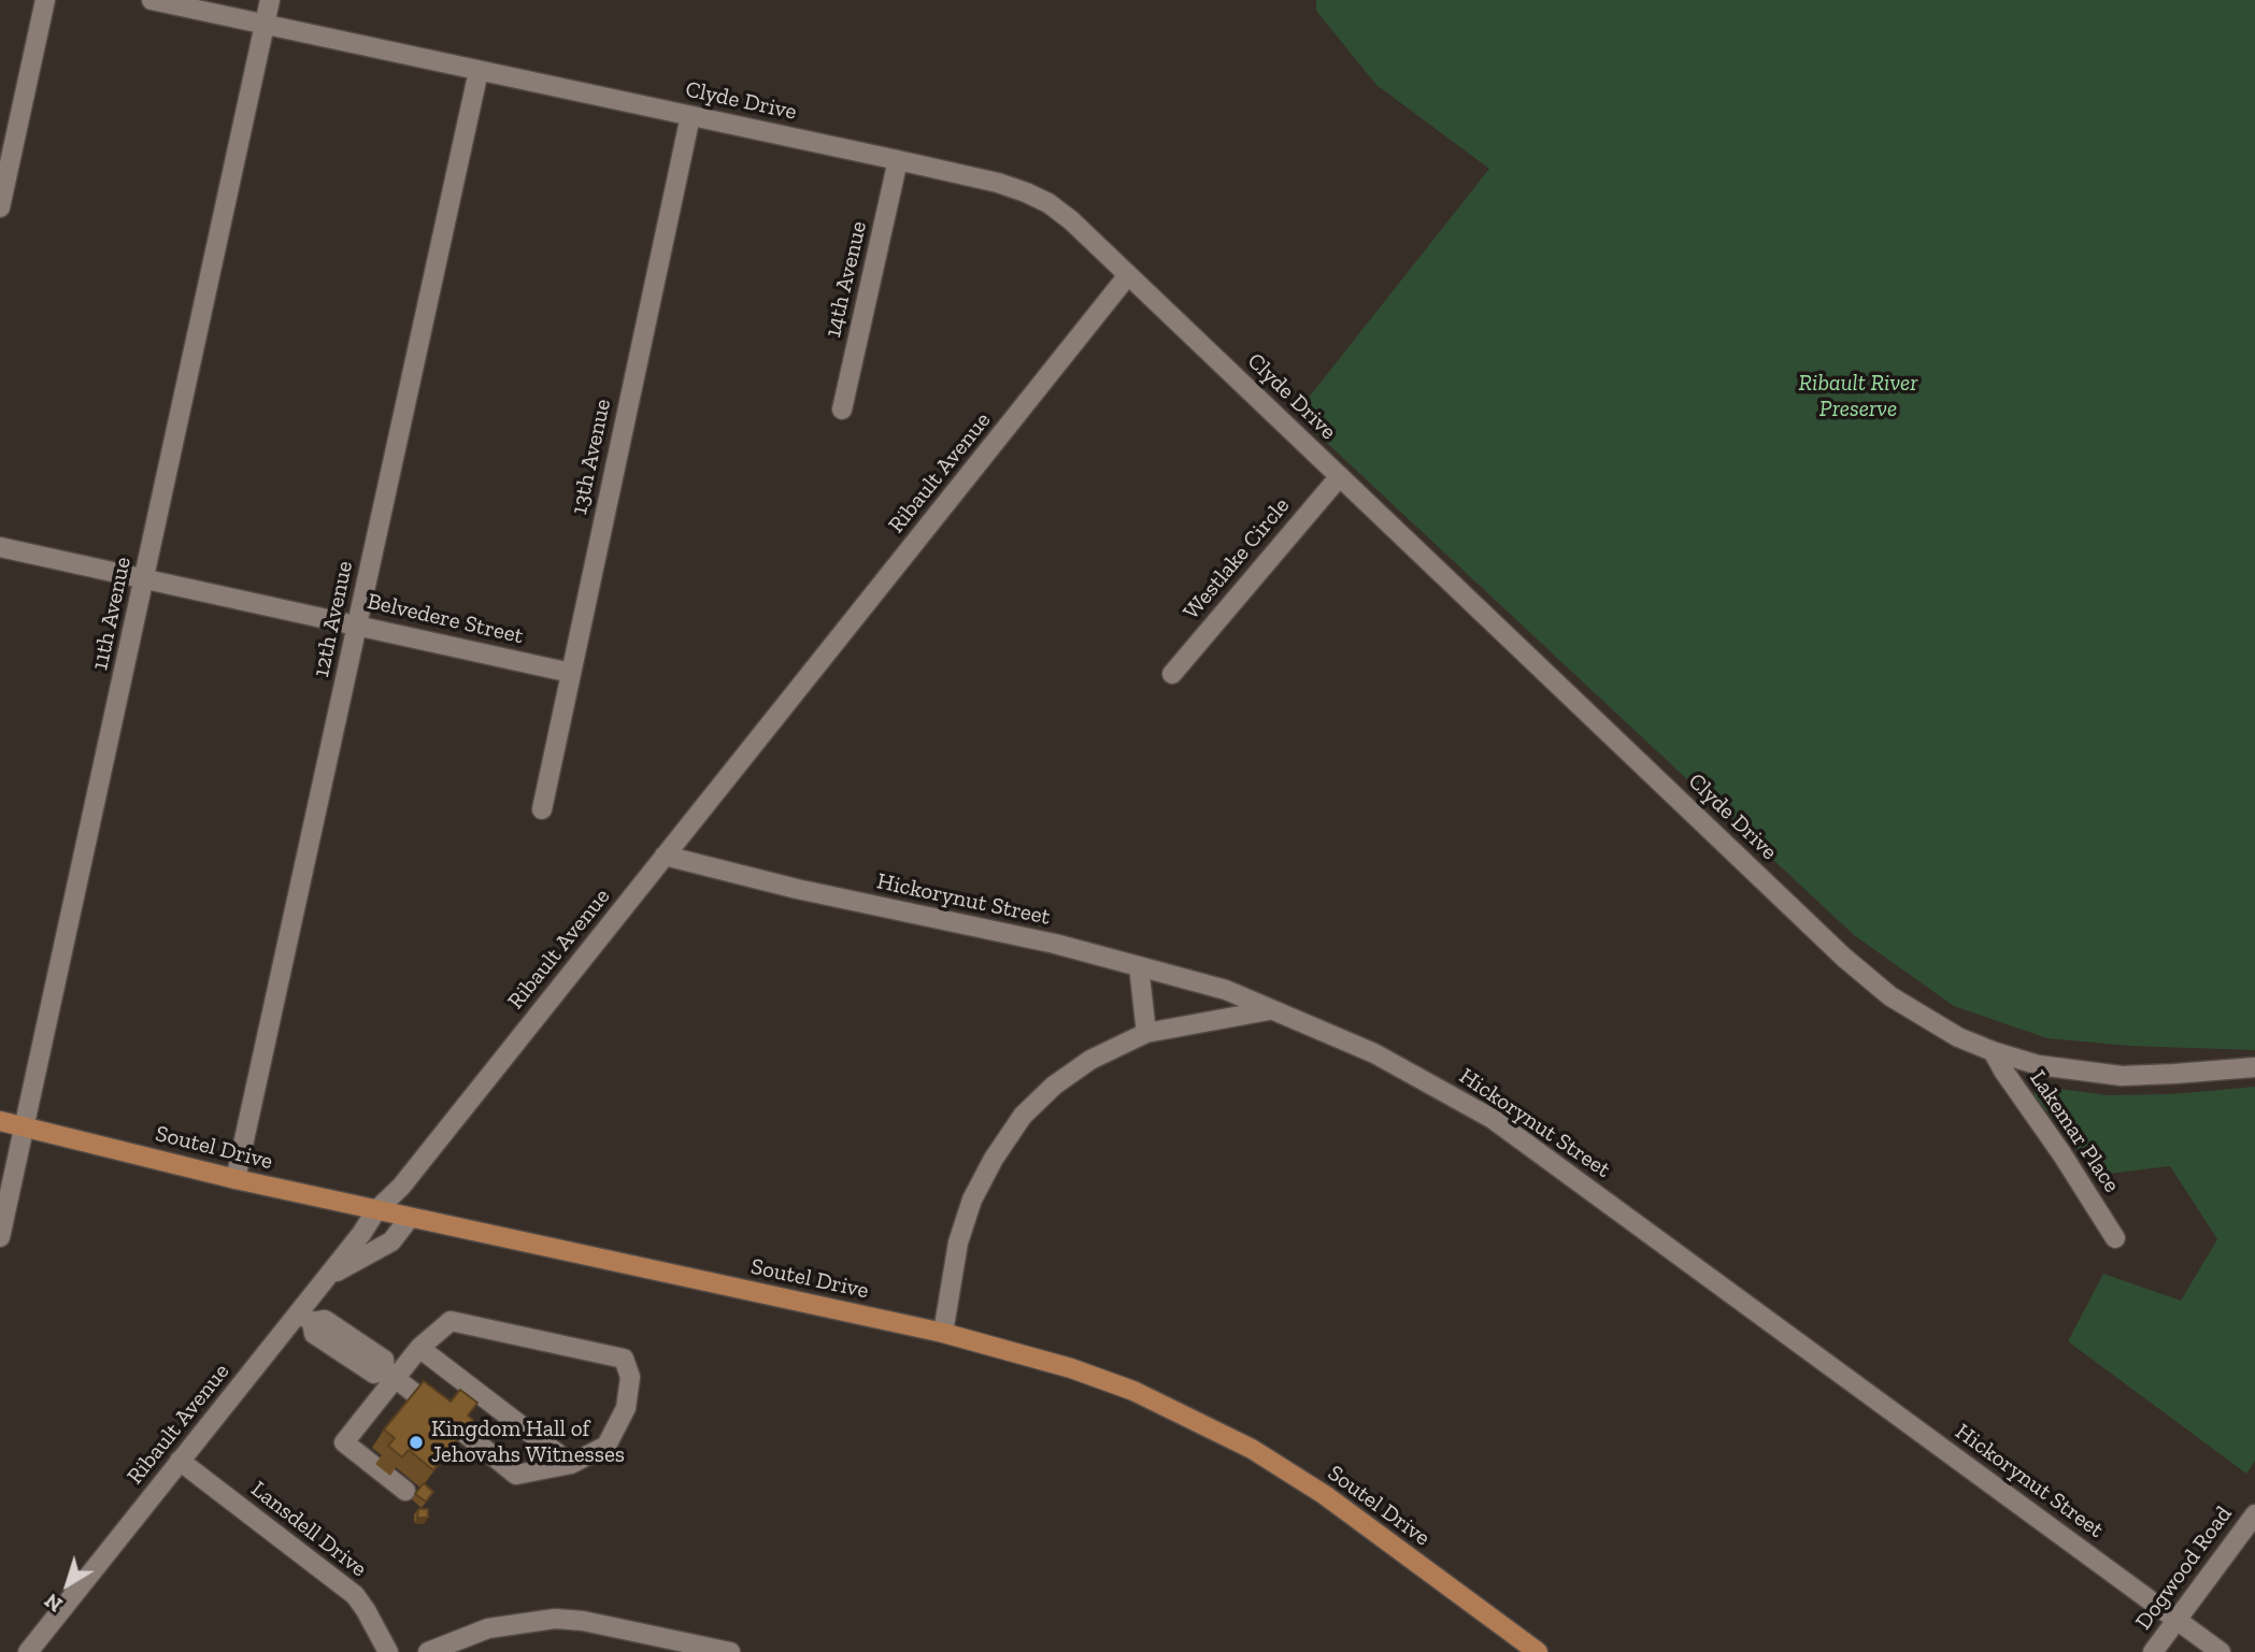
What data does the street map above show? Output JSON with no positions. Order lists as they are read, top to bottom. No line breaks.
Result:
{"streets":{"main road":["Soutel Drive"],"street":["Clyde Drive","14th Avenue","13th Avenue","Ribault Avenue","Westlake Circle","11th Avenue","12th Avenue","Belvedere Street","Hickorynut Street","Lakemar Place","Lansdell Drive","Dogwood Road"]},"crossings":[["Clyde Drive","14th Avenue"],["Clyde Drive","13th Avenue"],["Clyde Drive","Ribault Avenue"],["Clyde Drive","Westlake Circle"],["Clyde Drive","11th Avenue"],["Clyde Drive","12th Avenue"],["Clyde Drive","Lakemar Place"],["13th Avenue","Belvedere Street"],["Ribault Avenue","Hickorynut Street"],["Ribault Avenue","Soutel Drive"],["Ribault Avenue","Lansdell Drive"],["11th Avenue","Belvedere Street"],["11th Avenue","Soutel Drive"],["12th Avenue","Belvedere Street"],["12th Avenue","Soutel Drive"],["Hickorynut Street","Dogwood Road"]],"parks":["Ribault River Preserve"],"places":["Kingdom Hall of Jehovahs Witnesses"],"north":"bottom left"}
